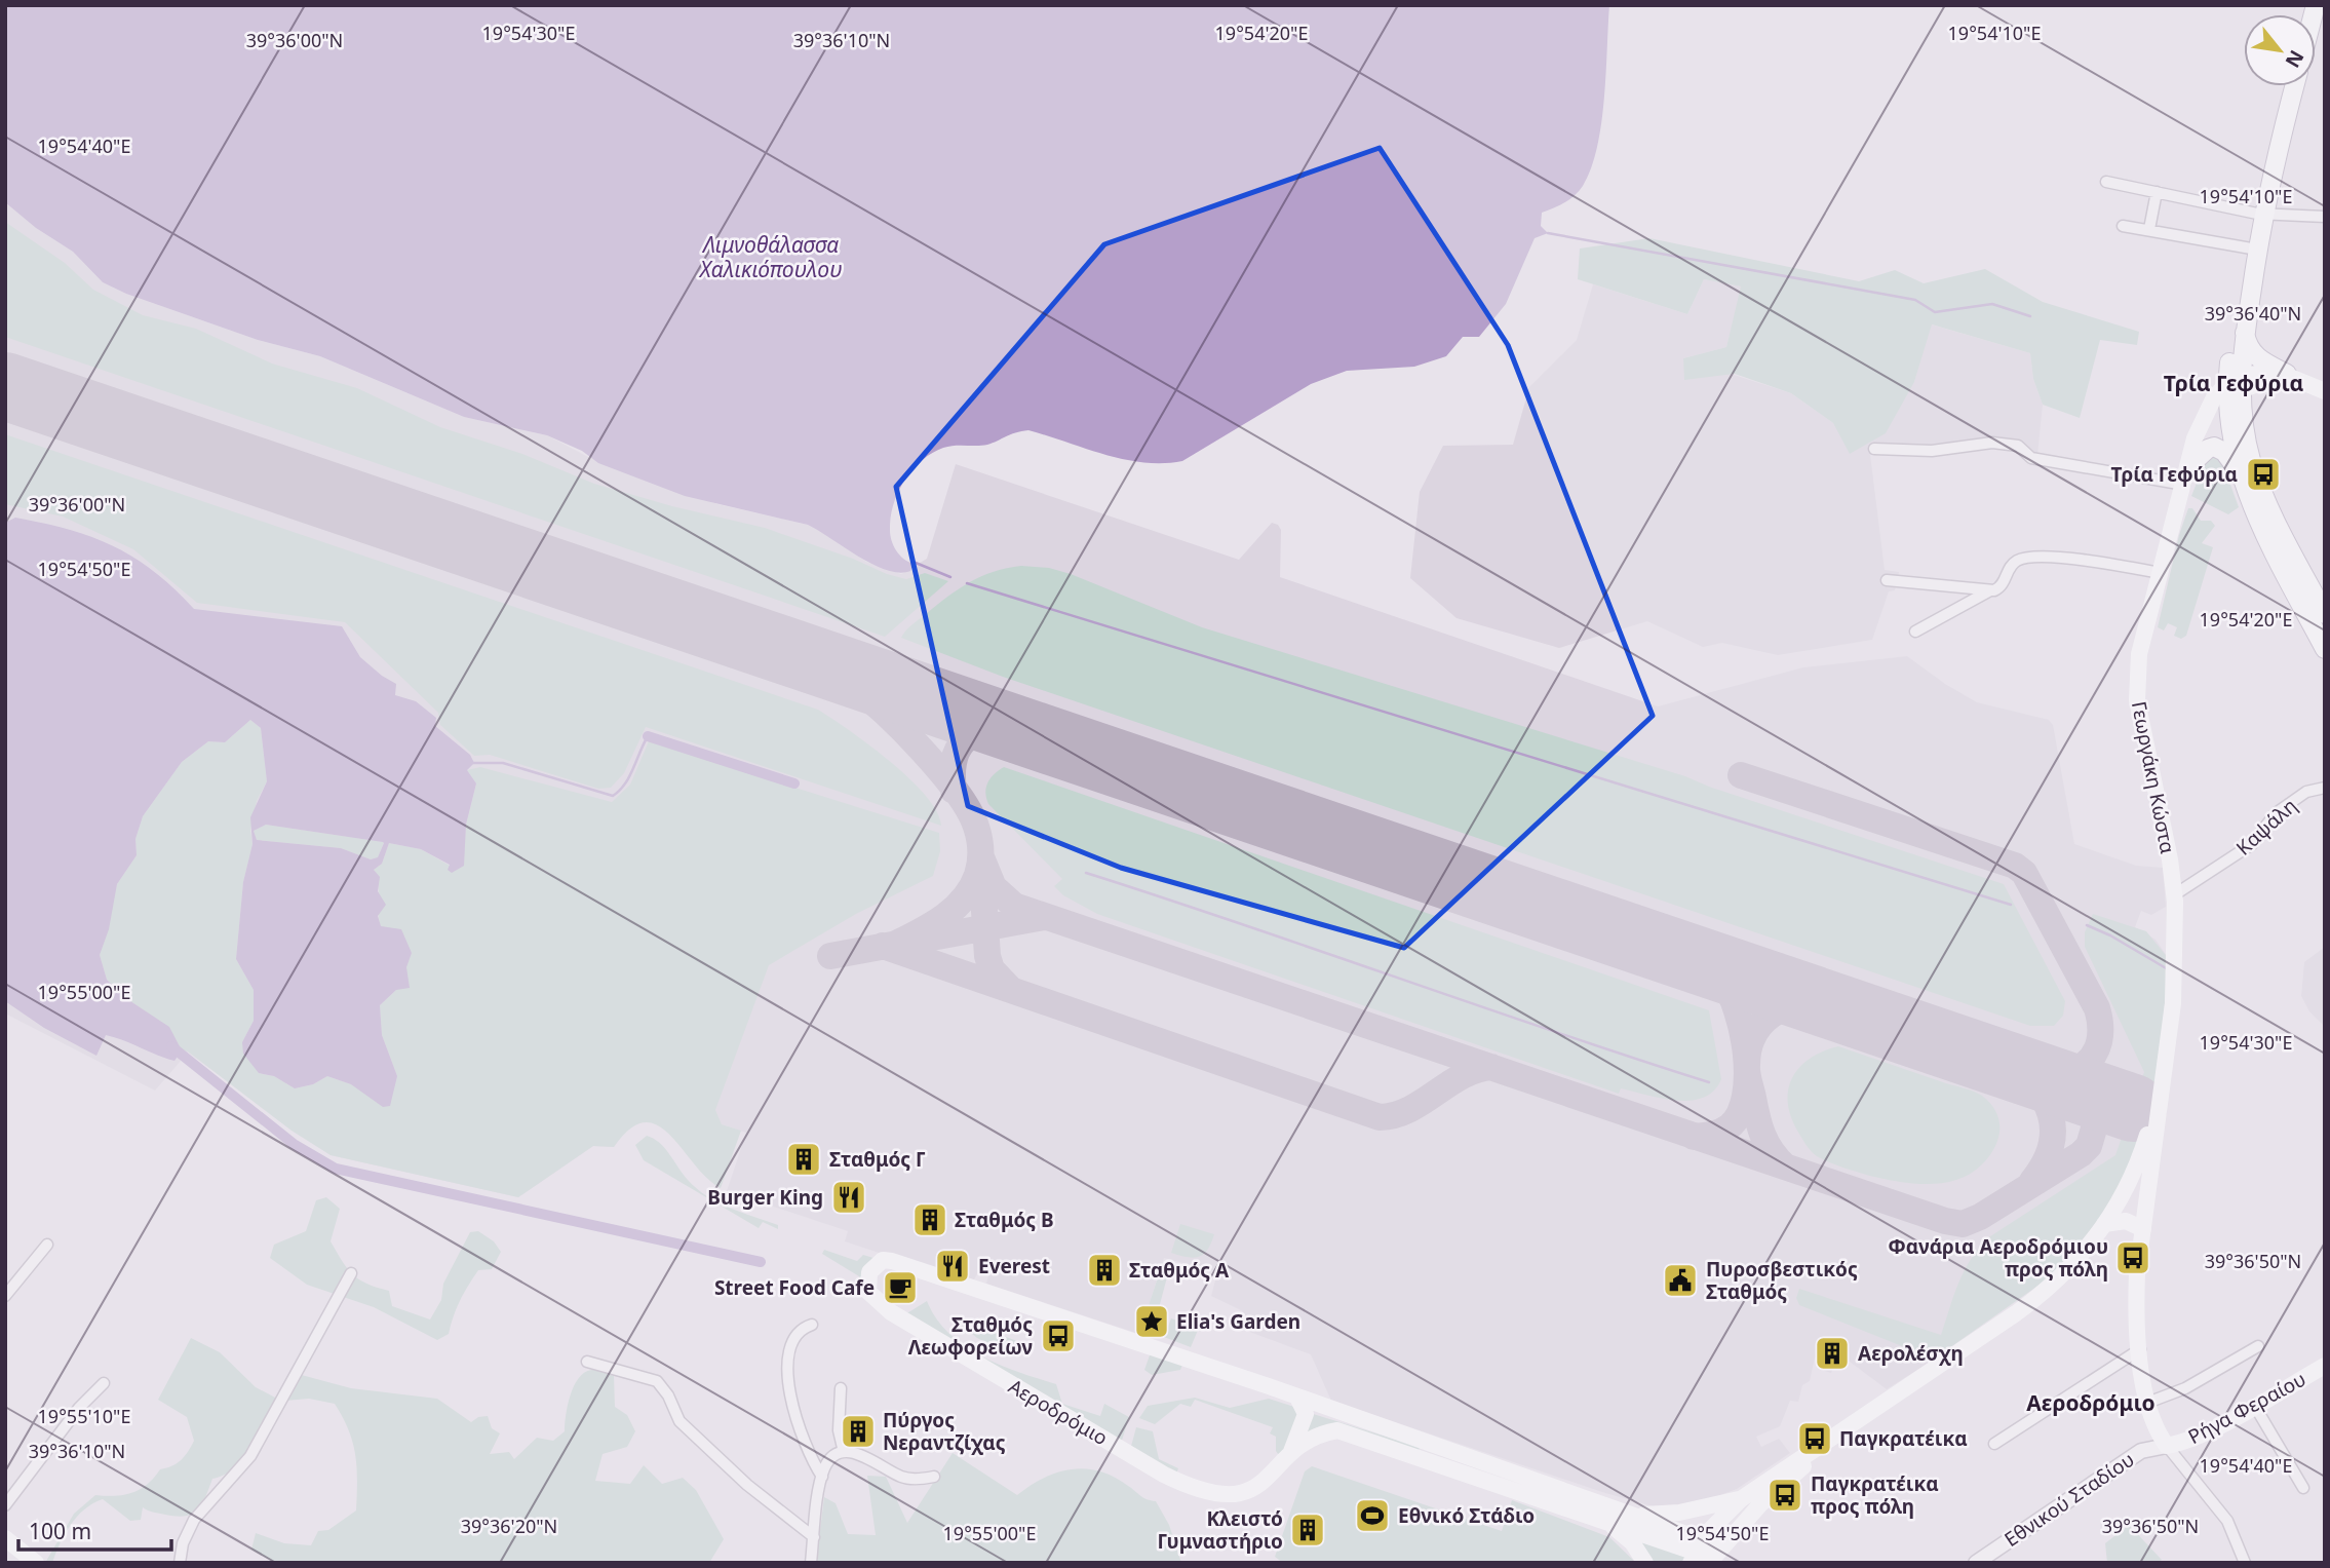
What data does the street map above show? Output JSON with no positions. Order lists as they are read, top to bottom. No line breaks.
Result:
{"streets":{"main road":["Γεωργάκη Κώστα","Ρήγα Φεραίου","Αεροδρόμιο"],"street":["Καψάλη","Εθνικού Σταδίου"]},"crossings":[["Γεωργάκη Κώστα","Καψάλη"],["Γεωργάκη Κώστα","Ρήγα Φεραίου"],["Γεωργάκη Κώστα","Αεροδρόμιο"],["Γεωργάκη Κώστα","Εθνικού Σταδίου"],["Ρήγα Φεραίου","Εθνικού Σταδίου"]],"districts":["Τρία Γεφύρια","Αεροδρόμιο"],"water":["Λιμνοθάλασσα Χαλικιόπουλου"],"places":{"bus stop":["Τρία Γεφύρια","Φανάρια Αεροδρόμιου προς πόλη","Σταθμός Λεωφορείων","Παγκρατέικα","Παγκρατέικα προς πόλη"],"building":["Σταθμός Γ","Σταθμός B","Σταθμός Α","Αερολέσχη","Πύργος Νεραντζίχας","Κλειστό Γυμναστήριο"],"restaurant":["Burger King","Everest"],"public building":["Πυροσβεστικός Σταθμός"],"cafe":["Street Food Cafe"],"place":["Elia's Garden"],"sports":["Εθνικό Στάδιο"]},"scale_bar":"100 m","north":"bottom right","coordinates":["19°54'30\"E","19°54'20\"E","19°54'10\"E","39°36'00\"N","39°36'10\"N","19°54'40\"E","39°36'40\"N","19°54'50\"E","19°55'00\"E","39°36'50\"N","19°55'10\"E","39°36'20\"N"]}
